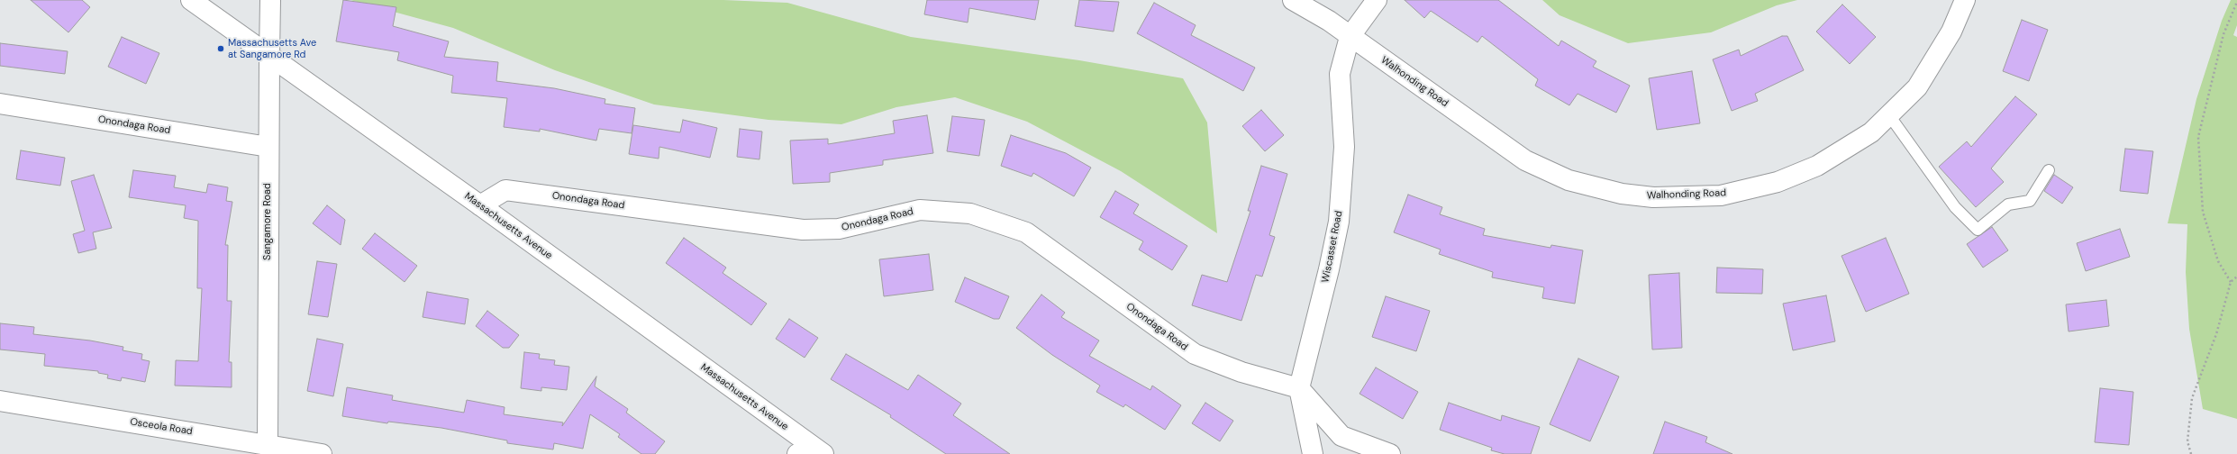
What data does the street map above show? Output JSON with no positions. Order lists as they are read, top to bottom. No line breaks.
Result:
{"streets":{"street":["Walhonding Road","Onondaga Road","Sangamore Road","Massachusetts Avenue","Wiscasset Road","Osceola Road"]},"crossings":[["Walhonding Road","Wiscasset Road"],["Onondaga Road","Sangamore Road"],["Onondaga Road","Massachusetts Avenue"],["Onondaga Road","Wiscasset Road"],["Sangamore Road","Massachusetts Avenue"],["Sangamore Road","Osceola Road"]],"places":["Massachusetts Ave at Sangamore Rd"]}
